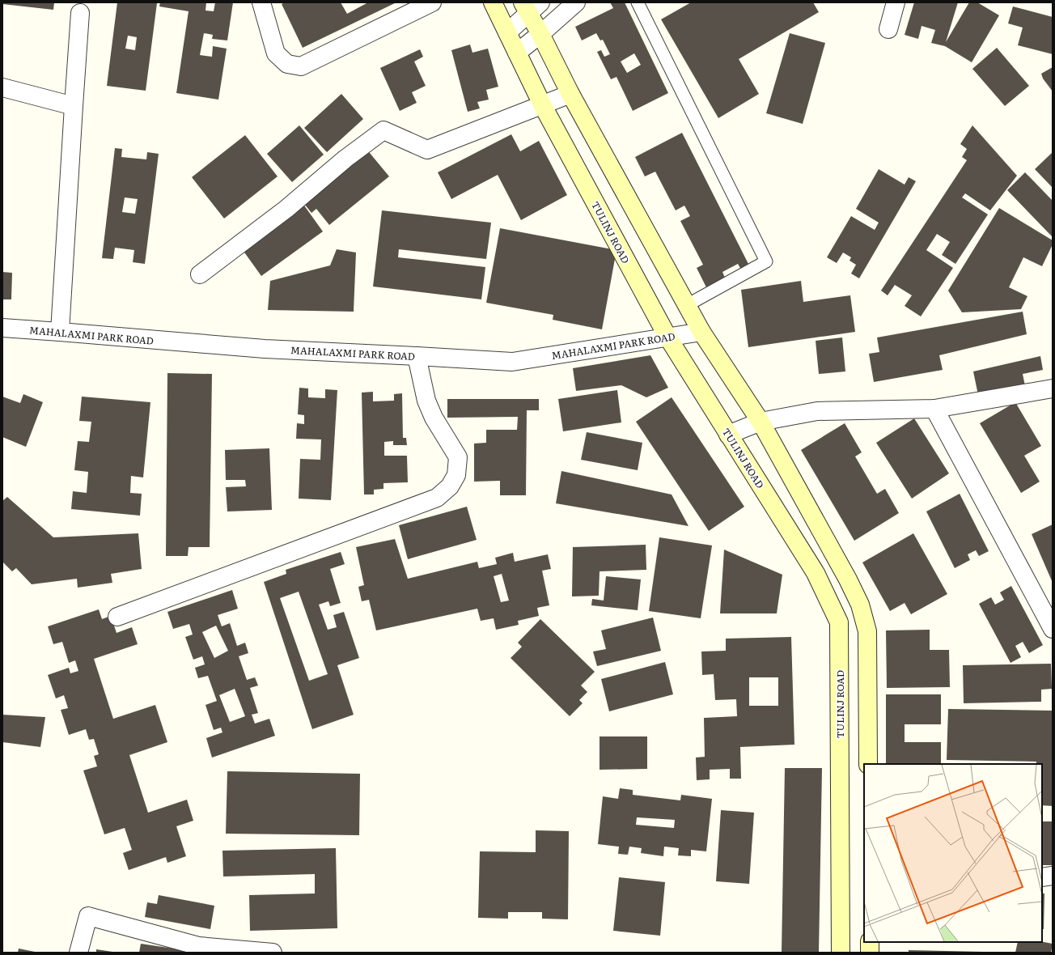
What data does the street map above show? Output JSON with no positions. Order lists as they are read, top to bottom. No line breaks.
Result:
{"streets":{"main road":["TULINJ ROAD"],"street":["MAHALAXMI PARK ROAD"]},"crossings":[["TULINJ ROAD","MAHALAXMI PARK ROAD"]]}
